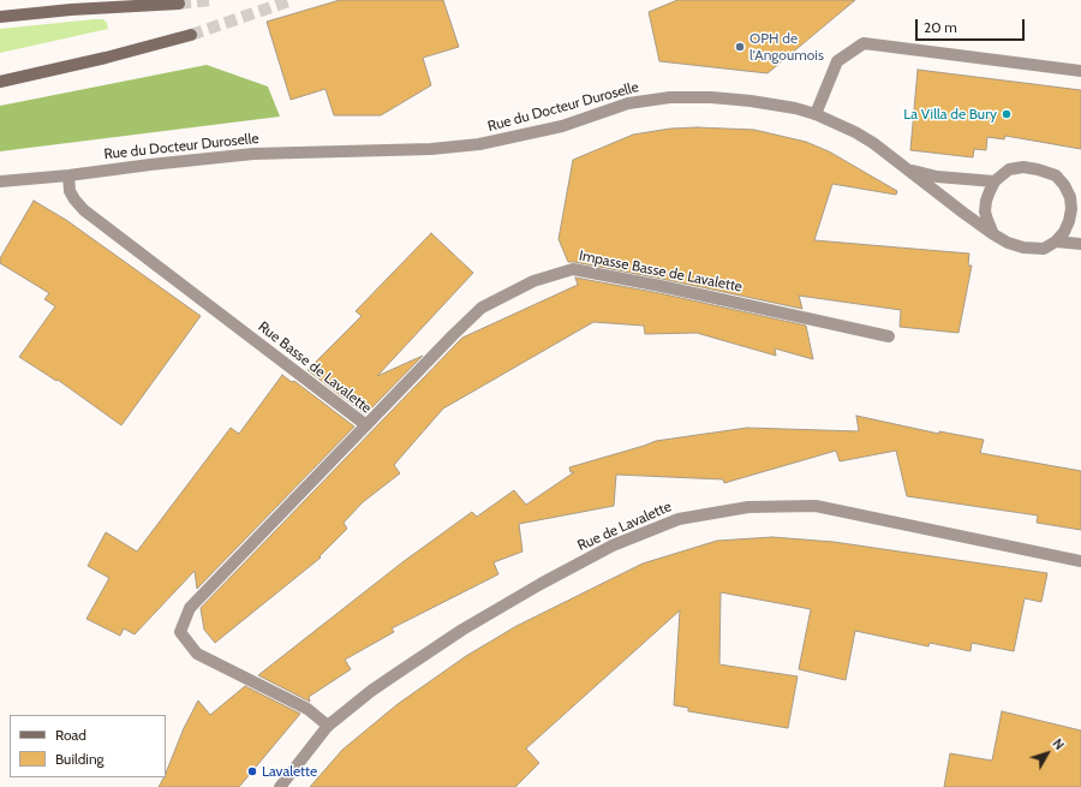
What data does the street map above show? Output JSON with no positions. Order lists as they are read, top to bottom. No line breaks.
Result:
{"streets":{"street":["Rue du Docteur Duroselle","Impasse Basse de Lavalette","Rue Basse de Lavalette","Rue de Lavalette"]},"crossings":[["Rue du Docteur Duroselle","Rue Basse de Lavalette"],["Impasse Basse de Lavalette","Rue Basse de Lavalette"],["Rue Basse de Lavalette","Rue de Lavalette"]],"places":["OPH de l'Angoumois","La Villa de Bury","Lavalette"],"legend":["Road","Building"],"scale_bar":"20 m","north":"top right"}
